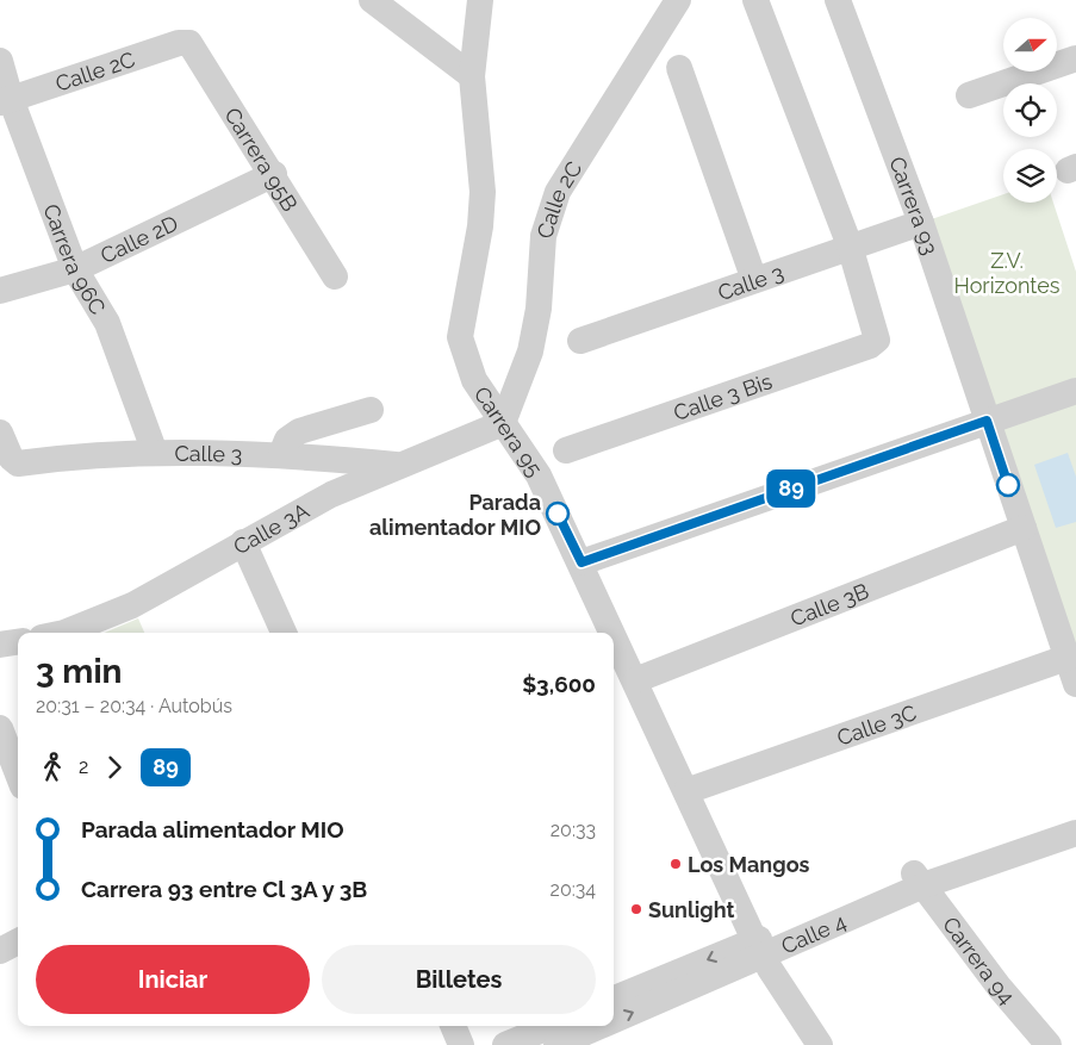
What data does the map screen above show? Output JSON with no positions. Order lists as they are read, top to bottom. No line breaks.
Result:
{"streets":{"street":["Calle 2C","Carrera 95B","Carrera 93","Calle 2D","Carrera 96C","Calle 3","Calle 3 Bis","Carrera 95","Calle 3A","Calle 3B","Calle 3C","Calle 4","Carrera 94"]},"crossings":[["Calle 2C","Carrera 95B"],["Calle 2C","Carrera 96C"],["Calle 2C","Carrera 95"],["Calle 2C","Calle 3A"],["Carrera 95B","Calle 2D"],["Carrera 93","Calle 3"],["Carrera 93","Calle 3B"],["Carrera 93","Calle 3C"],["Calle 2D","Carrera 96C"],["Carrera 96C","Calle 3"],["Calle 3","Calle 3 Bis"],["Calle 3","Calle 3A"],["Carrera 95","Calle 3A"],["Carrera 95","Calle 3B"],["Carrera 95","Calle 3C"],["Carrera 95","Calle 4"],["Calle 4","Carrera 94"]],"parks":["Z.V. Horizontes"],"places":["Parada alimentador MIO","Los Mangos","Sunlight"],"lines":["bus line 89"],"north":"right","page":{"on_map":"89","heading":["3 min","20:31 – 20:34 · Autobús","$3,600"],"legs":["2","89"],"list":[{"name":"Parada alimentador MIO","value":"20:33"},{"name":"Carrera 93 entre Cl 3A y 3B","value":"20:34"}],"buttons":["Iniciar","Billetes"]}}
